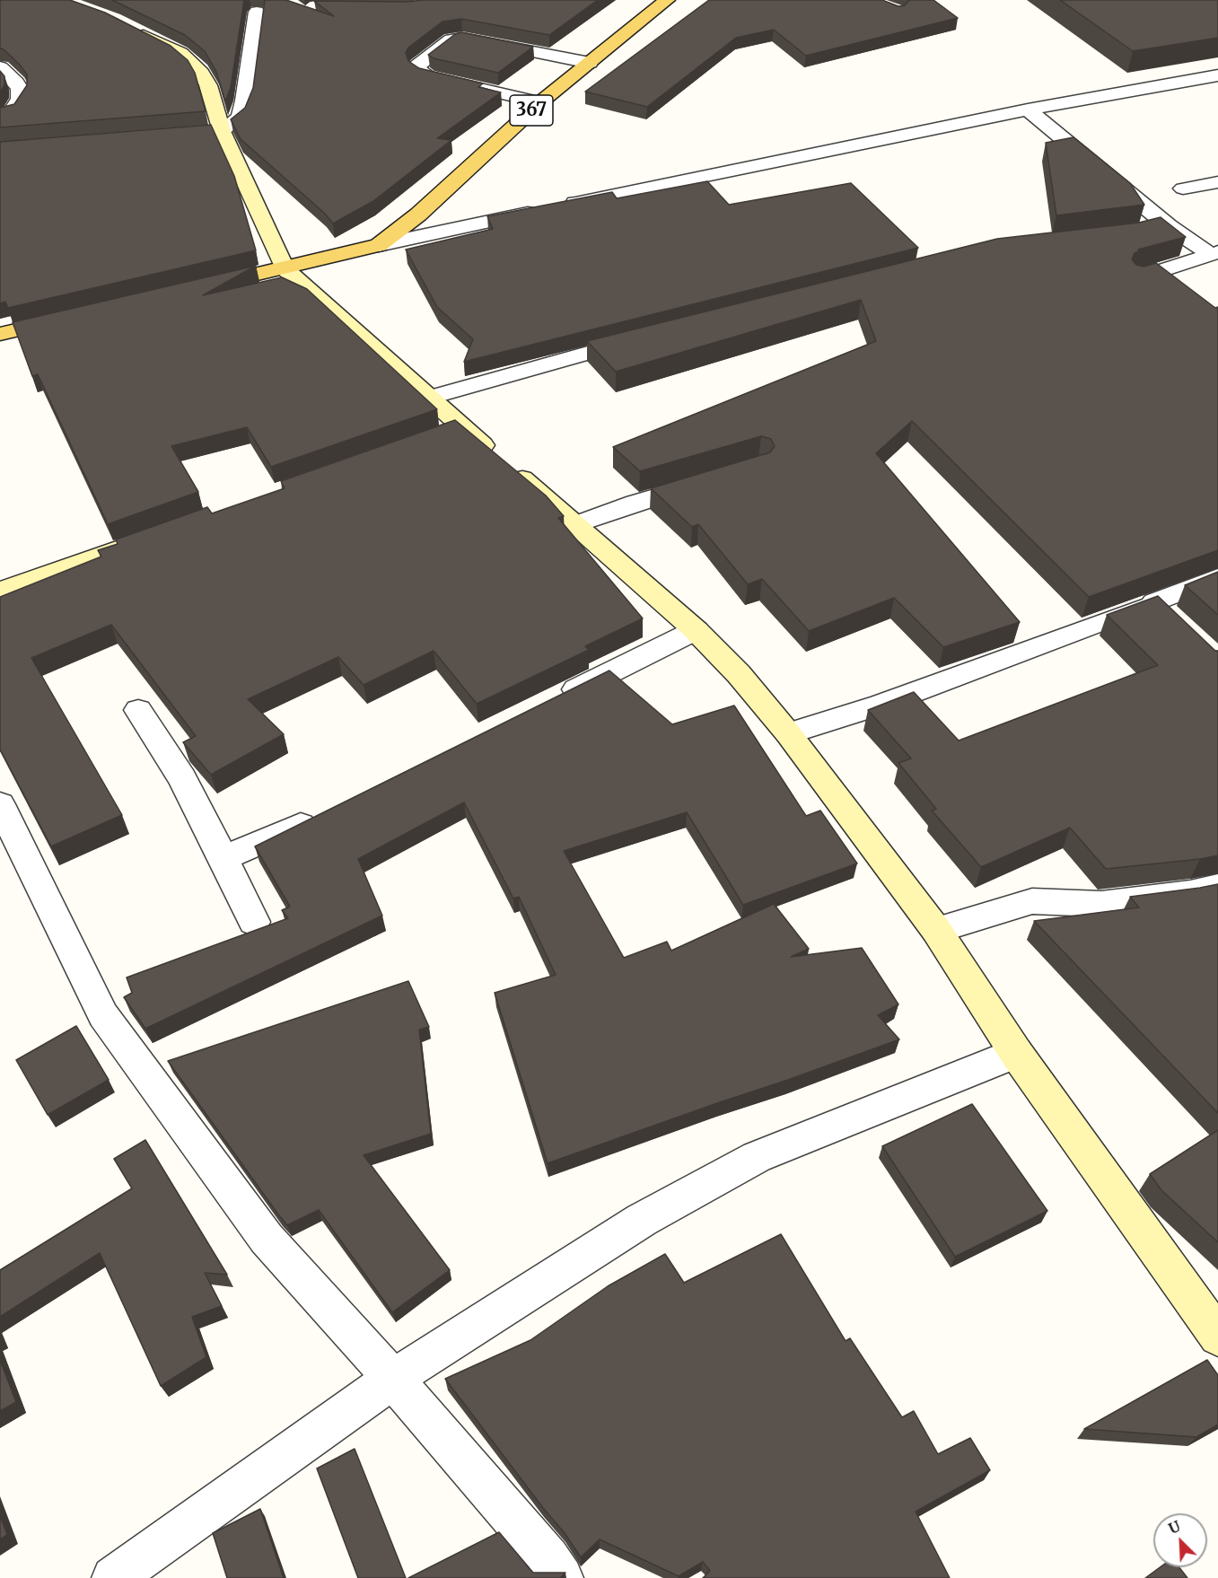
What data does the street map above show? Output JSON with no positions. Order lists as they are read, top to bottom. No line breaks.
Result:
{"streets":{"main road":["367"]},"north":"top left"}
